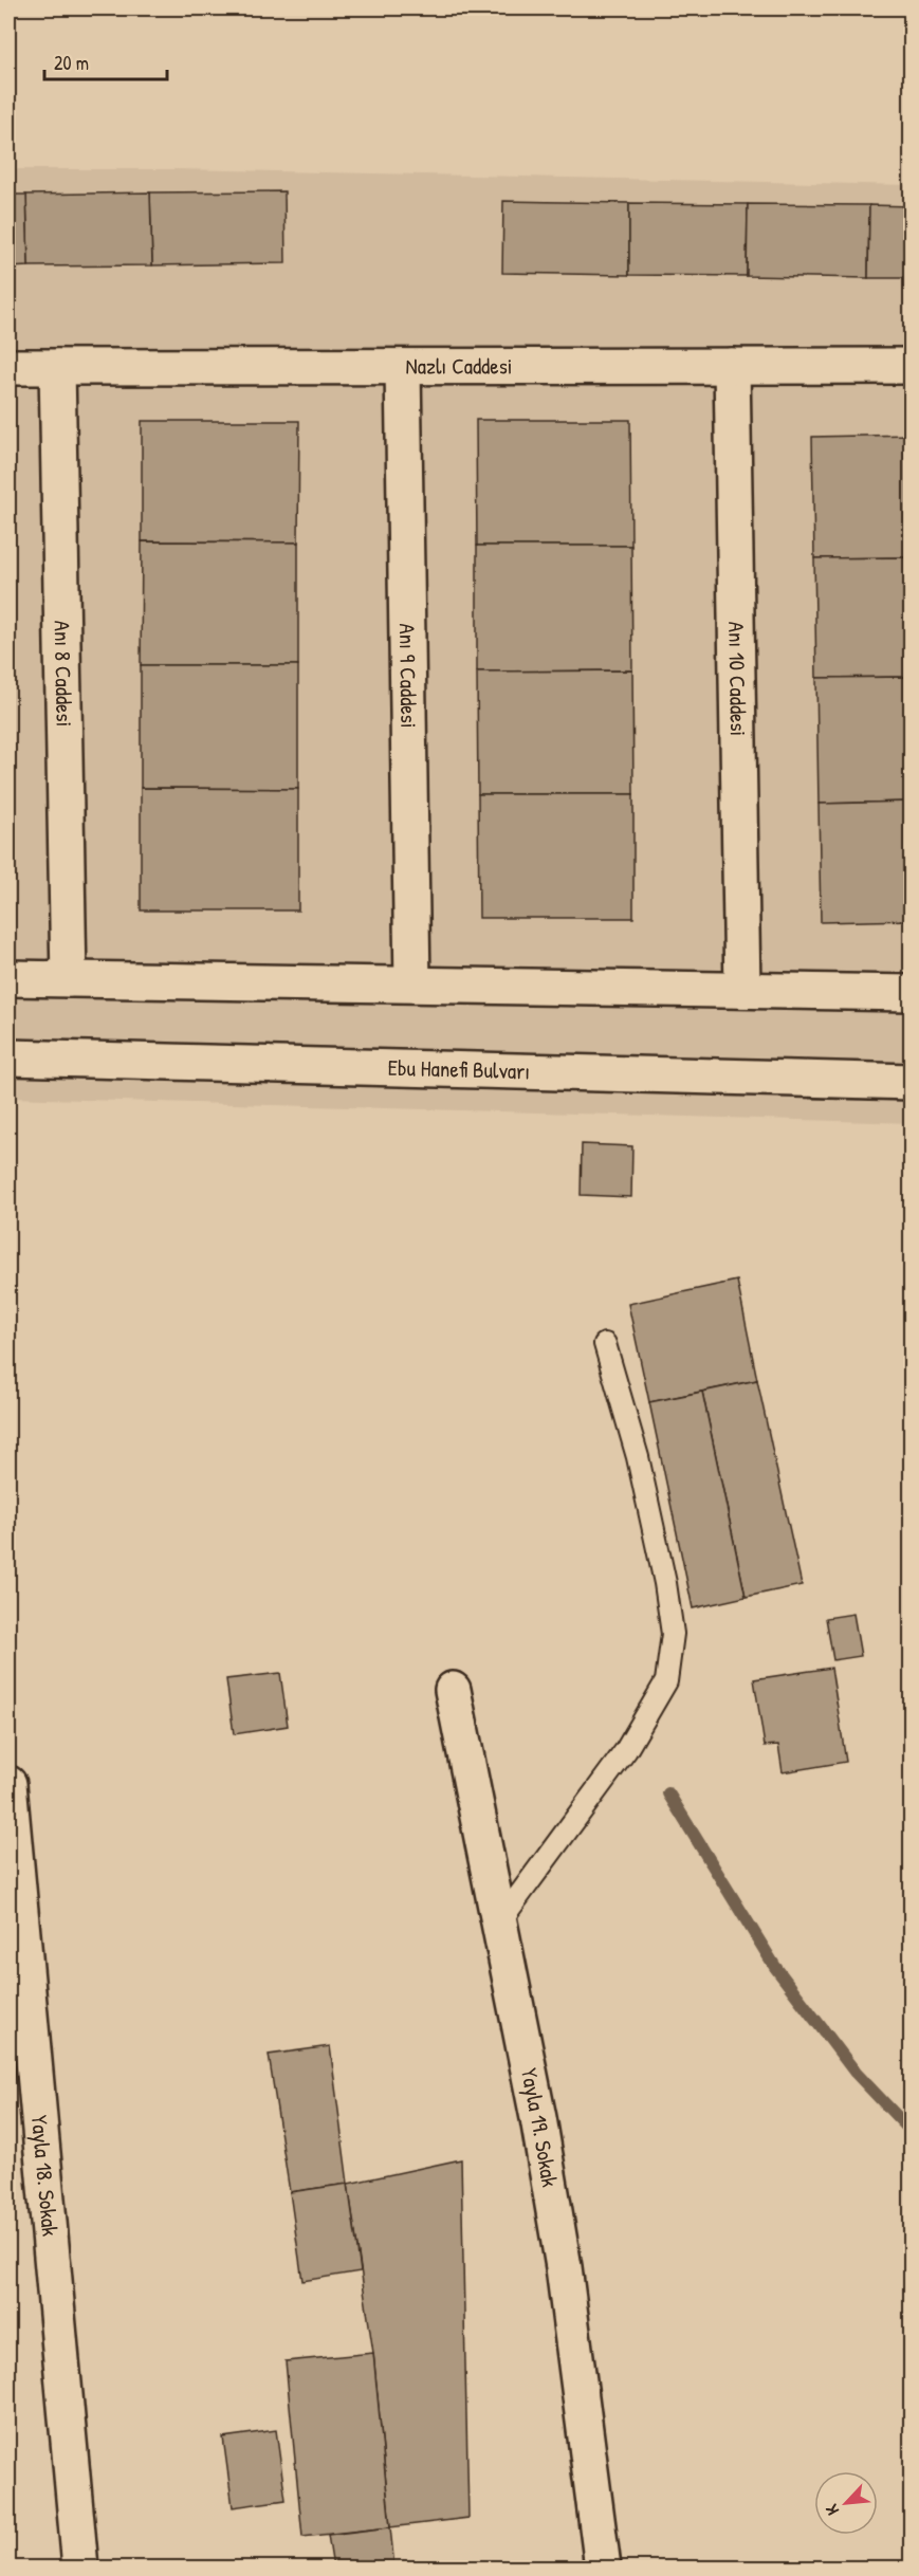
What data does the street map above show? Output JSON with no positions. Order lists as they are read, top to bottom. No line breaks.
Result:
{"streets":{"street":["Nazlı Caddesi","Anı 8 Caddesi","Anı 9 Caddesi","Anı 10 Caddesi","Ebu Hanefi Bulvarı","Yayla 19. Sokak","Yayla 18. Sokak"]},"crossings":[["Nazlı Caddesi","Anı 8 Caddesi"],["Nazlı Caddesi","Anı 9 Caddesi"],["Nazlı Caddesi","Anı 10 Caddesi"]],"scale_bar":"20 m","north":"bottom left"}
